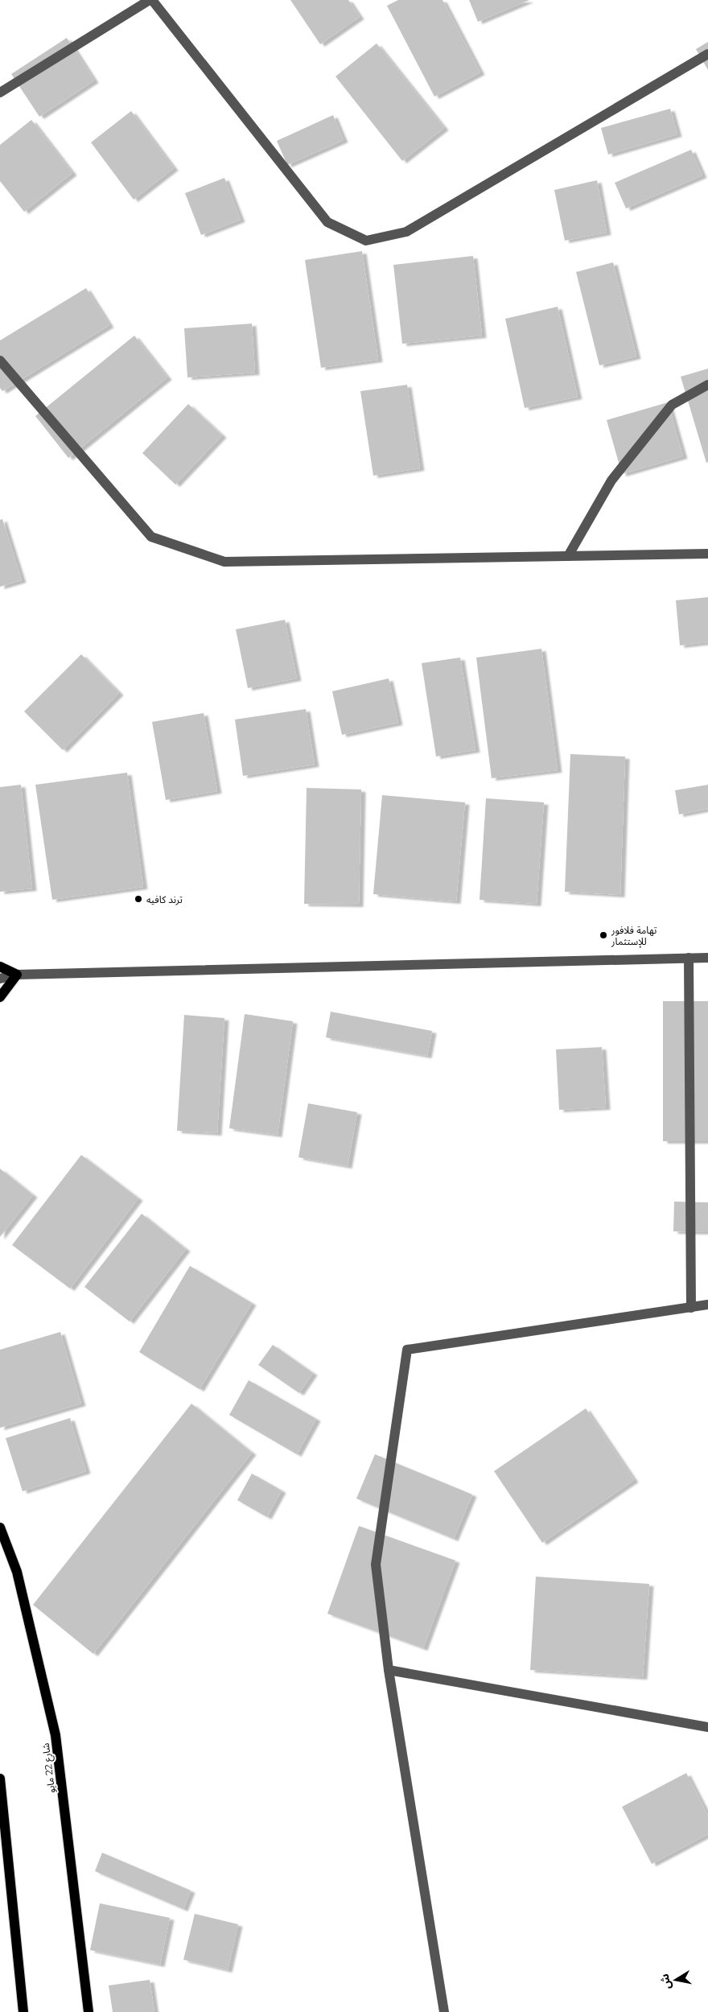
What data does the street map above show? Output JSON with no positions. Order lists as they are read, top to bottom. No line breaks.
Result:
{"streets":{"main road":["شارع 22 مايو"]},"places":["ترند كافيه","تهامة فلافور للإستثمار"],"north":"left"}
